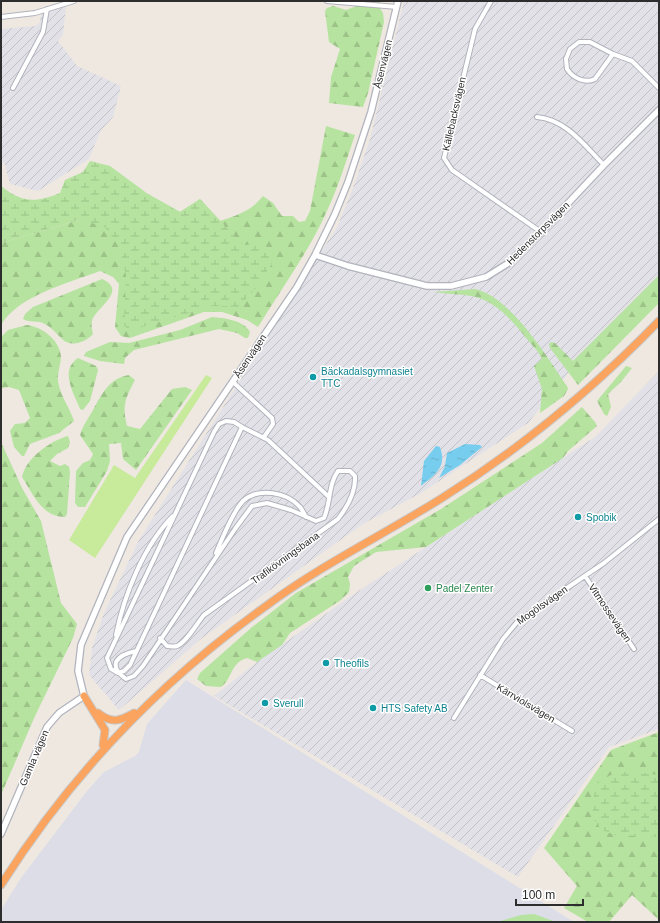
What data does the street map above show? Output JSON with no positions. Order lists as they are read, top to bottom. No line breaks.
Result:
{"streets":{"street":["Åsenvägen","Källebacksvägen","Hedenstorpsvägen","Trafikövningsbana","Mogölsvägen","Vitmossevägen","Kärrviolsvägen","Gamla vägen"]},"crossings":[["Åsenvägen","Hedenstorpsvägen"],["Åsenvägen","Gamla vägen"],["Källebacksvägen","Hedenstorpsvägen"],["Mogölsvägen","Vitmossevägen"],["Mogölsvägen","Kärrviolsvägen"]],"places":["Bäckadalsgymnasiet TTC","Spobik","Padel Zenter","Theofils","Sverull","HTS Safety AB"],"scale_bar":"100 m"}
